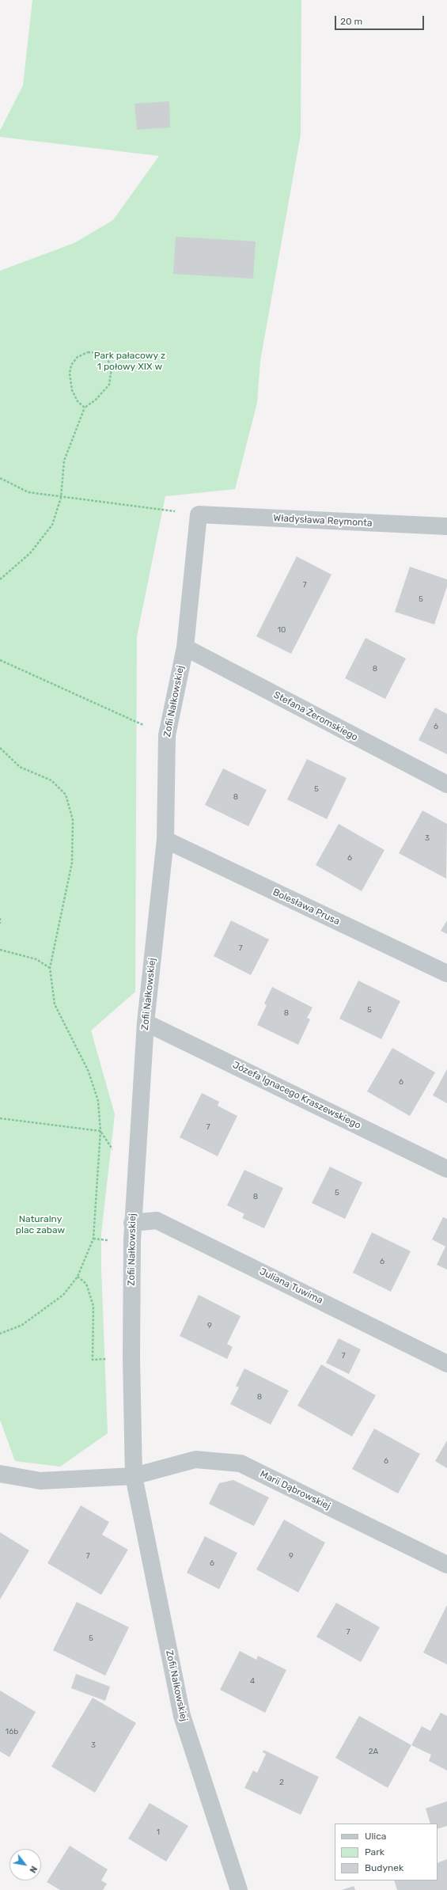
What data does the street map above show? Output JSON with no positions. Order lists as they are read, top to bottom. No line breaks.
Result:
{"streets":{"street":["Władysława Reymonta","Zofii Nałkowskiej","Stefana Żeromskiego","Bolesława Prusa","Józefa Ignacego Kraszewskiego","Juliana Tuwima","Marii Dąbrowskiej"]},"crossings":[["Władysława Reymonta","Zofii Nałkowskiej"],["Zofii Nałkowskiej","Stefana Żeromskiego"],["Zofii Nałkowskiej","Bolesława Prusa"],["Zofii Nałkowskiej","Józefa Ignacego Kraszewskiego"],["Zofii Nałkowskiej","Juliana Tuwima"],["Zofii Nałkowskiej","Marii Dąbrowskiej"]],"parks":["Park pałacowy z 1 połowy XIX w","Naturalny plac zabaw"],"house_numbers":["7","5","10","8","6","5","8","3","6","7","5","8","6","7","5","8","6","9","7","8","6","7","9","6","7","5","4","16b","3","2A","2","1"],"legend":["Ulica","Park","Budynek"],"scale_bar":"20 m","north":"bottom right"}
